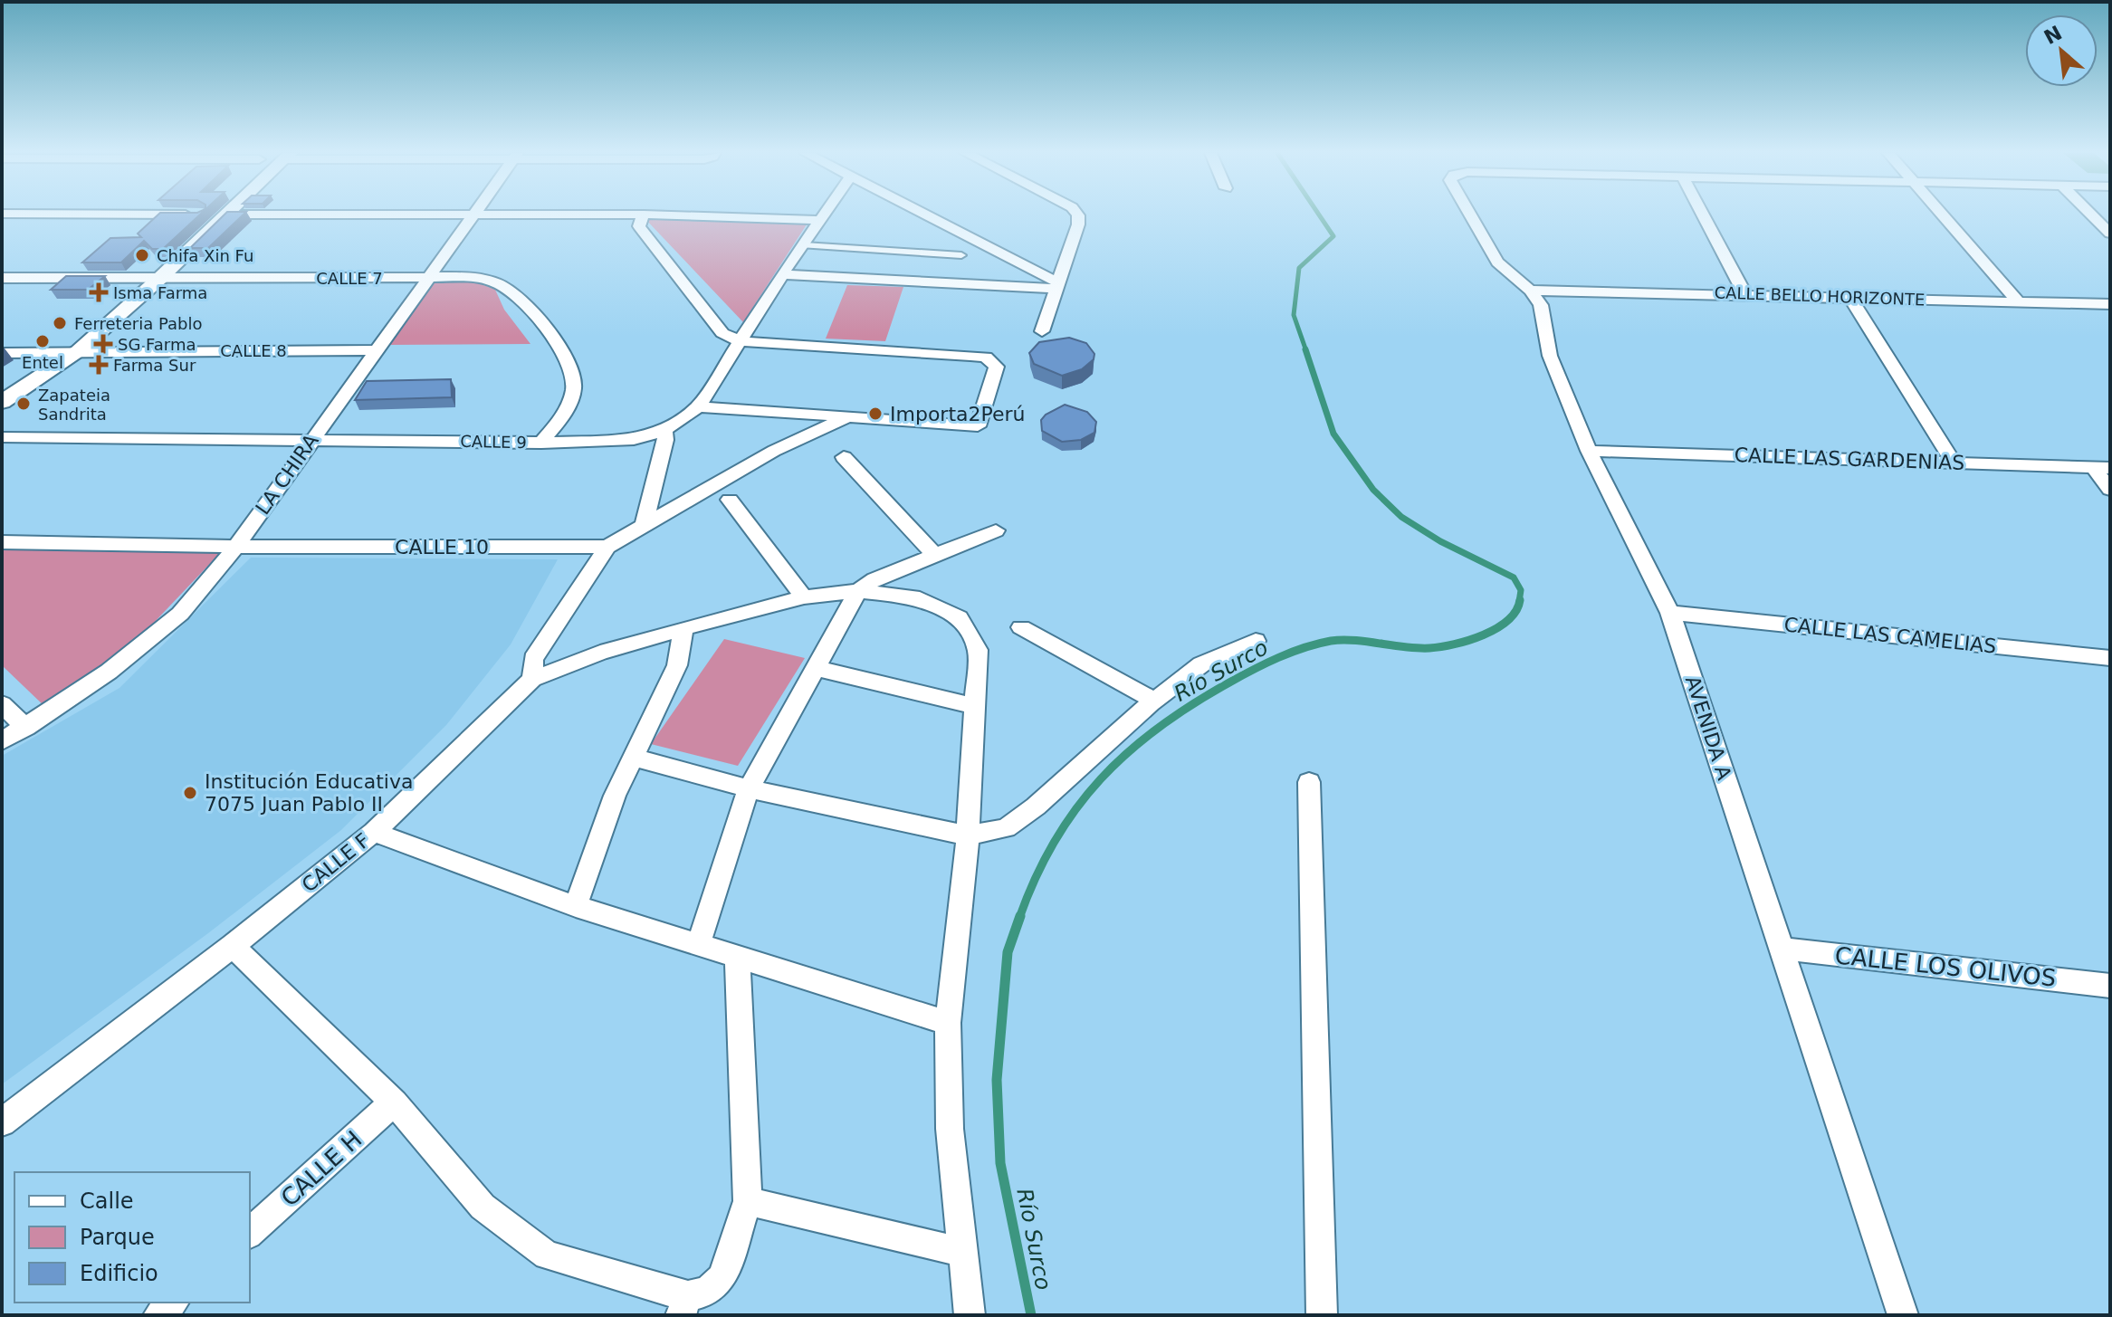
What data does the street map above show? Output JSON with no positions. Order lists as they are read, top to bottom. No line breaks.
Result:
{"streets":{"street":["CALLE 7","CALLE BELLO HORIZONTE","CALLE 8","CALLE 9","CALLE LAS GARDENIAS","LA CHIRA","CALLE 10","CALLE LAS CAMELIAS","AVENIDA A","CALLE F","CALLE LOS OLIVOS","CALLE H"]},"crossings":[["CALLE 7","CALLE 9"],["CALLE 7","LA CHIRA"],["CALLE BELLO HORIZONTE","AVENIDA A"],["CALLE 8","LA CHIRA"],["CALLE 9","LA CHIRA"],["CALLE LAS GARDENIAS","AVENIDA A"],["LA CHIRA","CALLE 10"],["CALLE 10","CALLE F"],["CALLE LAS CAMELIAS","AVENIDA A"],["AVENIDA A","CALLE LOS OLIVOS"]],"water":["Río Surco"],"places":{"other":["Chifa Xin Fu","Ferreteria Pablo","Entel","Zapateia Sandrita","Importa2Perú","Institución Educativa 7075 Juan Pablo II"],"health":["Isma Farma","SG Farma","Farma Sur"]},"legend":["Calle","Parque","Edificio"],"north":"top left"}
